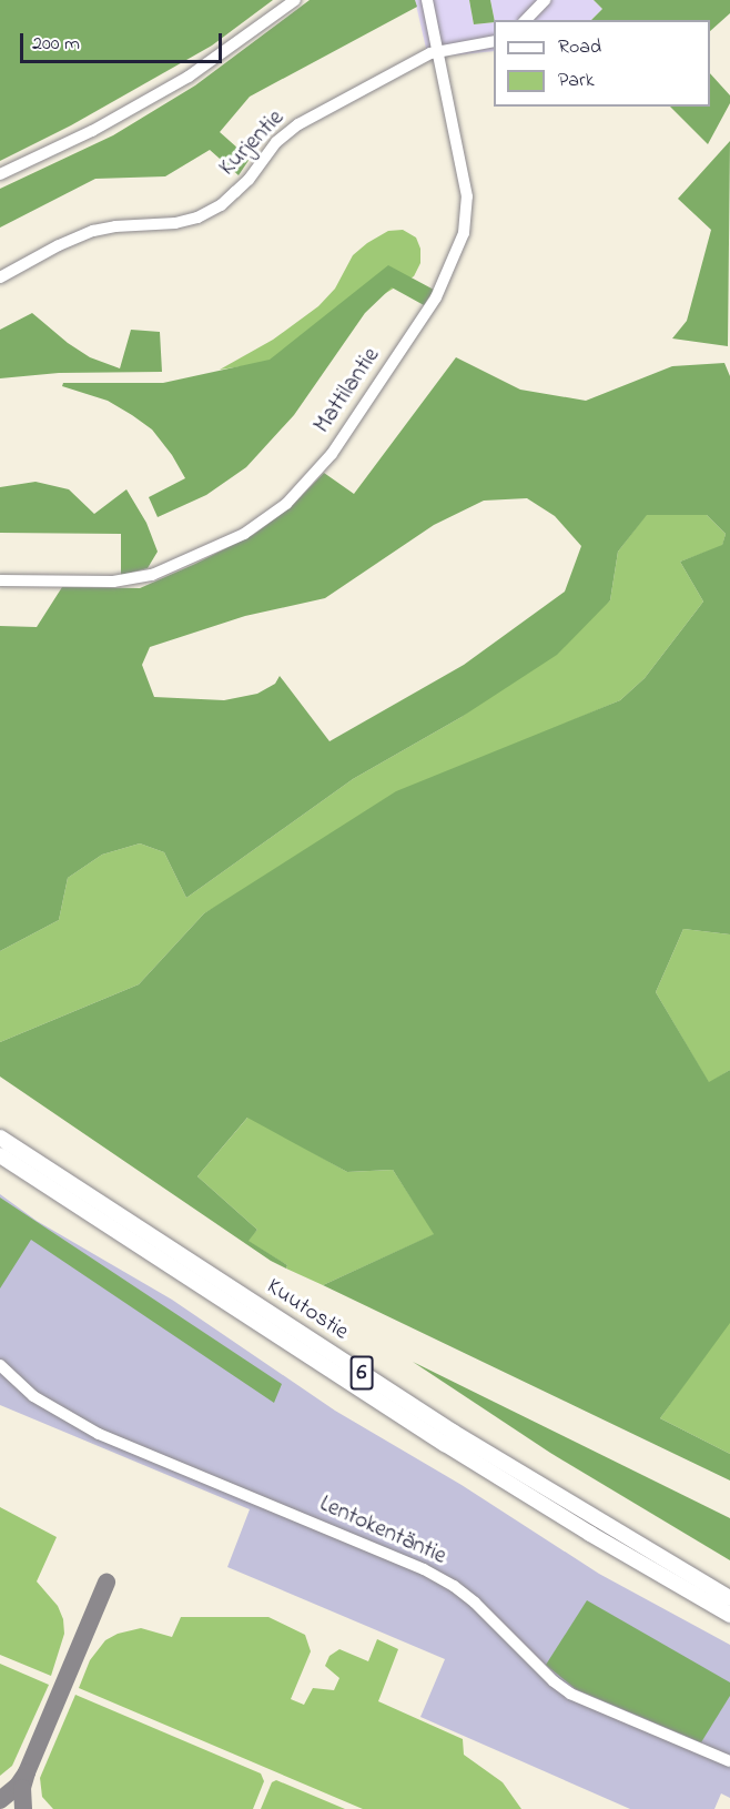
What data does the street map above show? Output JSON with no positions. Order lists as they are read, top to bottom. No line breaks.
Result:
{"streets":{"highway":["Kuutostie","6"],"street":["Kurjentie","Mattilantie","Lentokentäntie"]},"crossings":[["Kurjentie","Mattilantie"]],"legend":["Road","Park"],"scale_bar":"200 m"}
